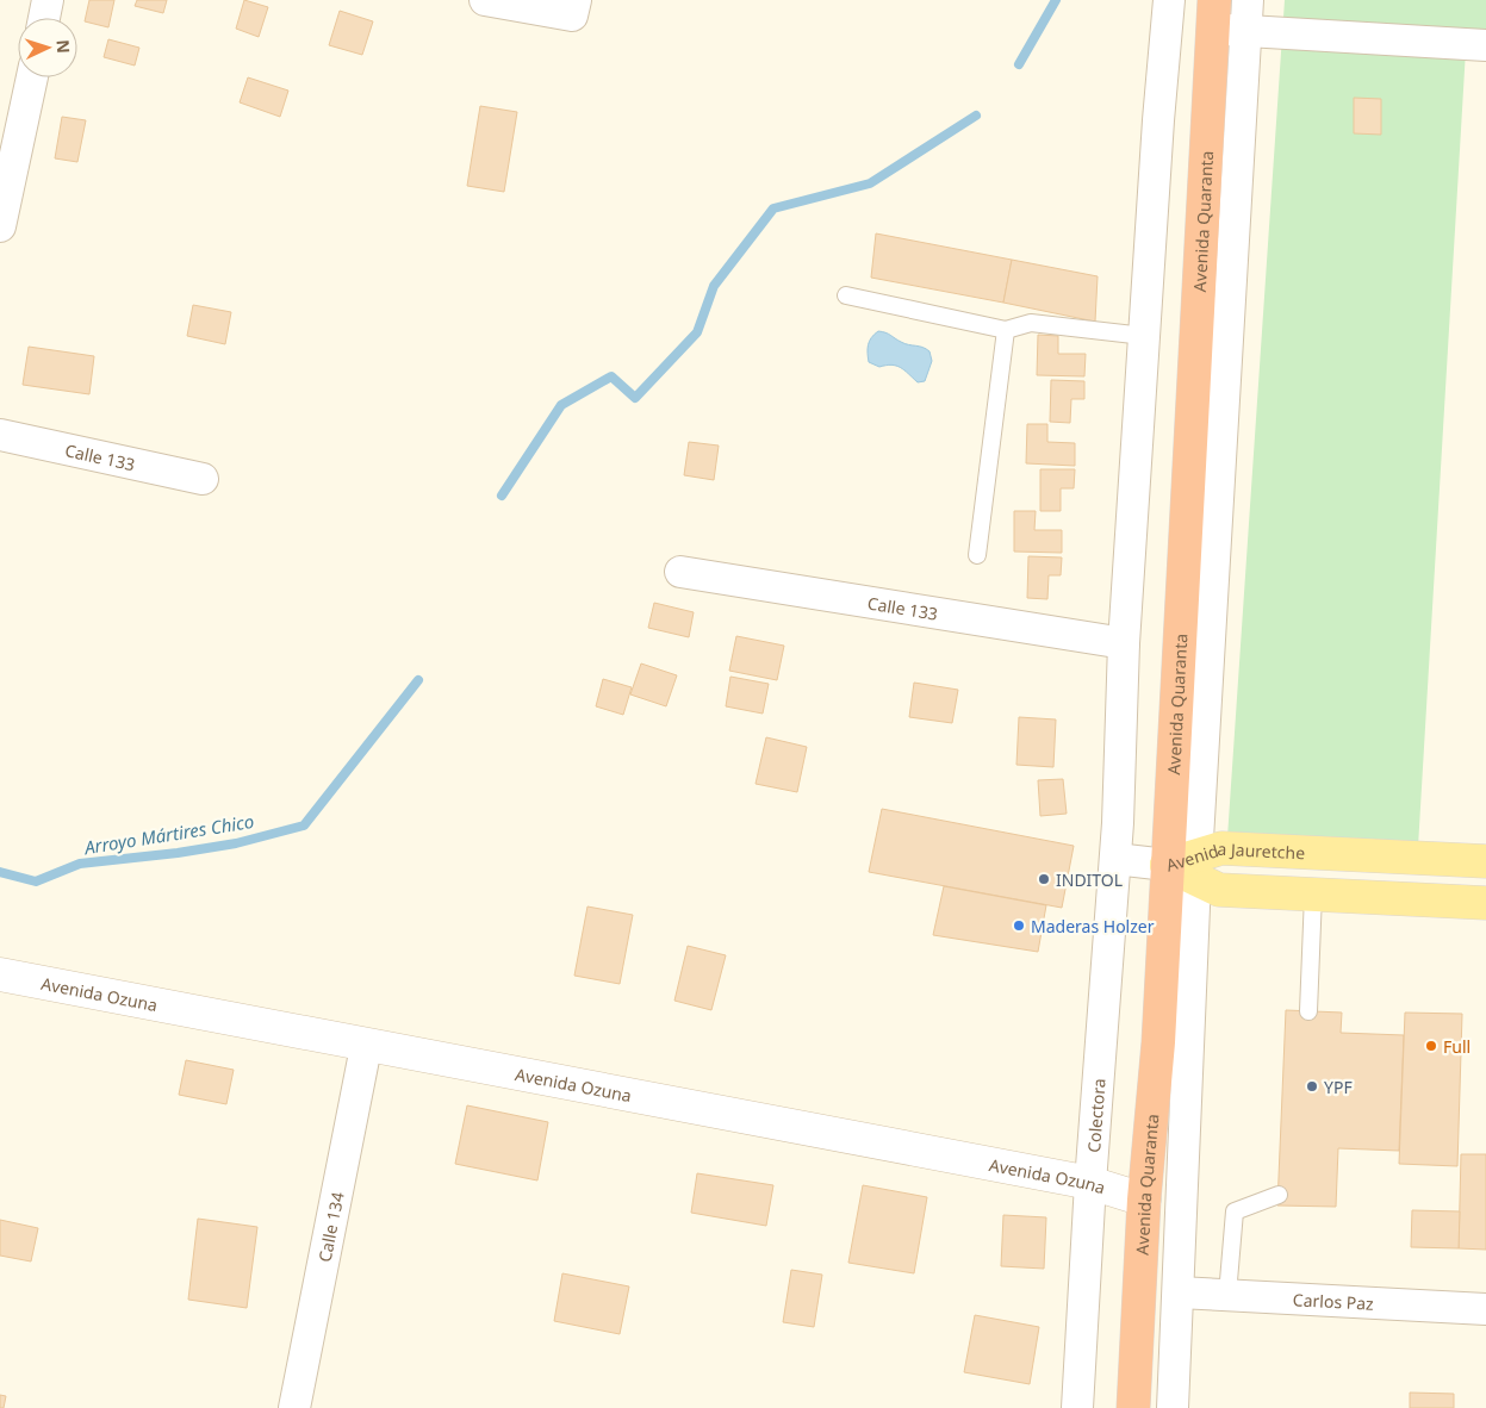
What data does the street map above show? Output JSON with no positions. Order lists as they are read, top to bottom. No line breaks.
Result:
{"streets":{"highway":["Avenida Quaranta"],"main road":["Avenida Jauretche","Avenida Ozuna"],"street":["Calle 133","Colectora","Calle 134","Carlos Paz"]},"crossings":[["Avenida Quaranta","Avenida Jauretche"],["Avenida Quaranta","Avenida Ozuna"],["Calle 133","Colectora"],["Avenida Ozuna","Colectora"],["Avenida Ozuna","Calle 134"]],"water":["Arroyo Mártires Chico"],"places":["INDITOL","Maderas Holzer","Full","YPF"],"north":"right"}
